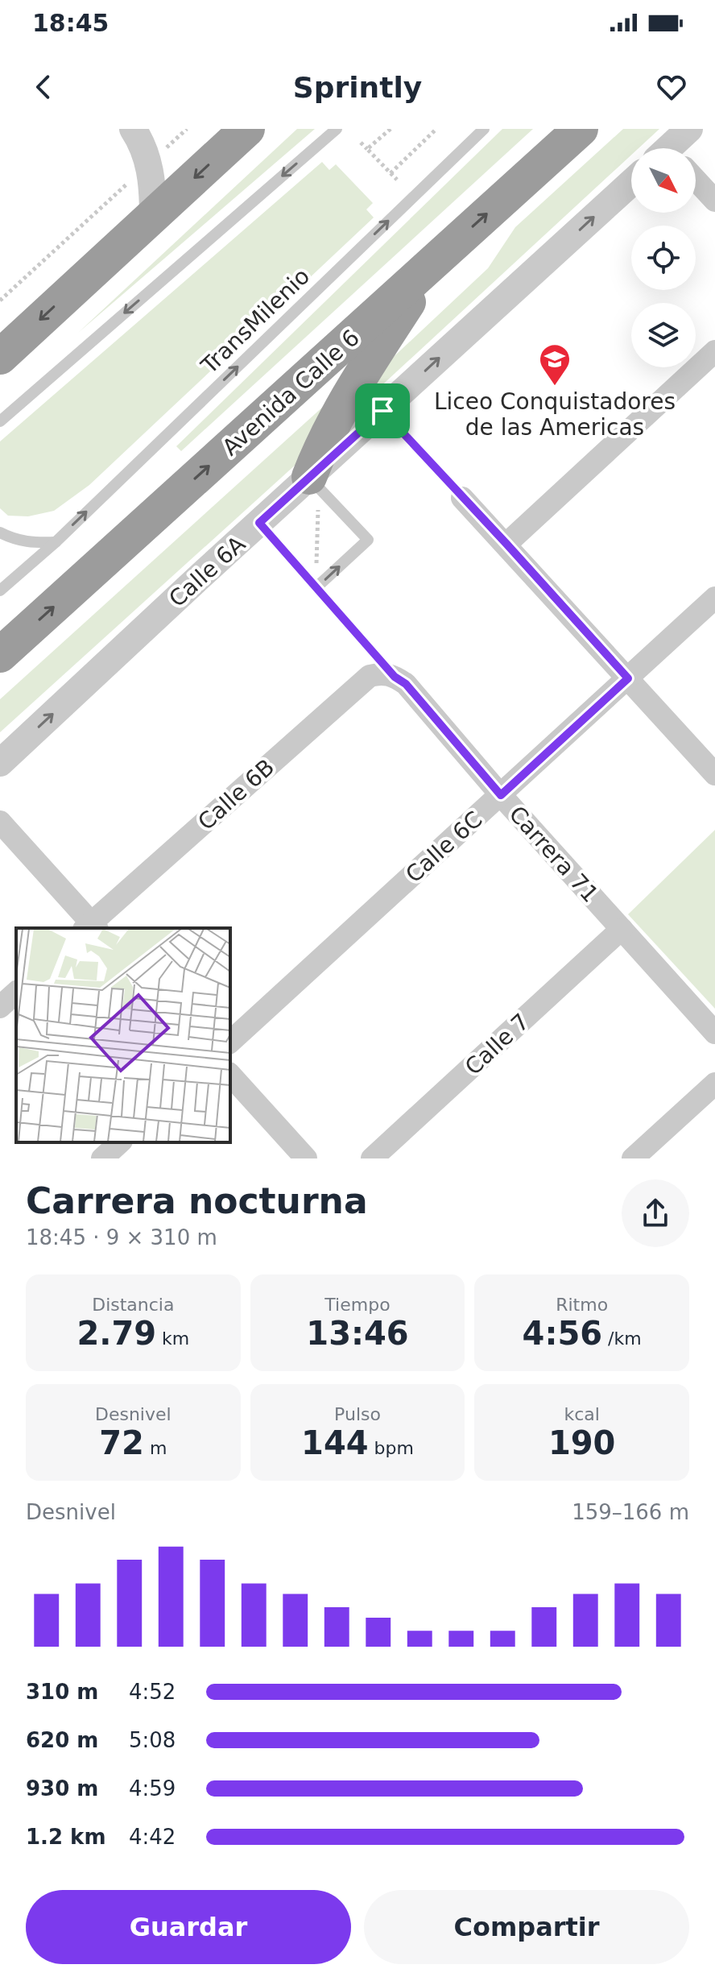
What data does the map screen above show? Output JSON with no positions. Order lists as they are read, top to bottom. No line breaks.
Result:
{"streets":{"highway":["Avenida Calle 6"],"street":["Calle 6A","Calle 6B","Calle 6C","Carrera 71","Calle 7"],"lane":["TransMilenio"]},"crossings":[["Calle 6B","Carrera 71"],["Calle 6C","Carrera 71"],["Carrera 71","Calle 7"]],"one_way":["TransMilenio"],"places":{"school or university":["Liceo Conquistadores de las Americas"]},"north":"bottom right","page":{"status":"18:45","header":"Sprintly","heading":["Carrera nocturna","18:45 · 9 × 310 m"],"stats":[["Distancia","2.79 km"],["Tiempo","13:46"],["Ritmo","4:56 /km"],["Desnivel","72 m"],["Pulso","144 bpm"],["kcal","190"]],"chart":["Desnivel","159–166 m"],"list":[{"name":"310 m","note":"4:52"},{"name":"620 m","note":"5:08"},{"name":"930 m","note":"4:59"},{"name":"1.2 km","note":"4:42"}],"buttons":["Guardar","Compartir"]}}
